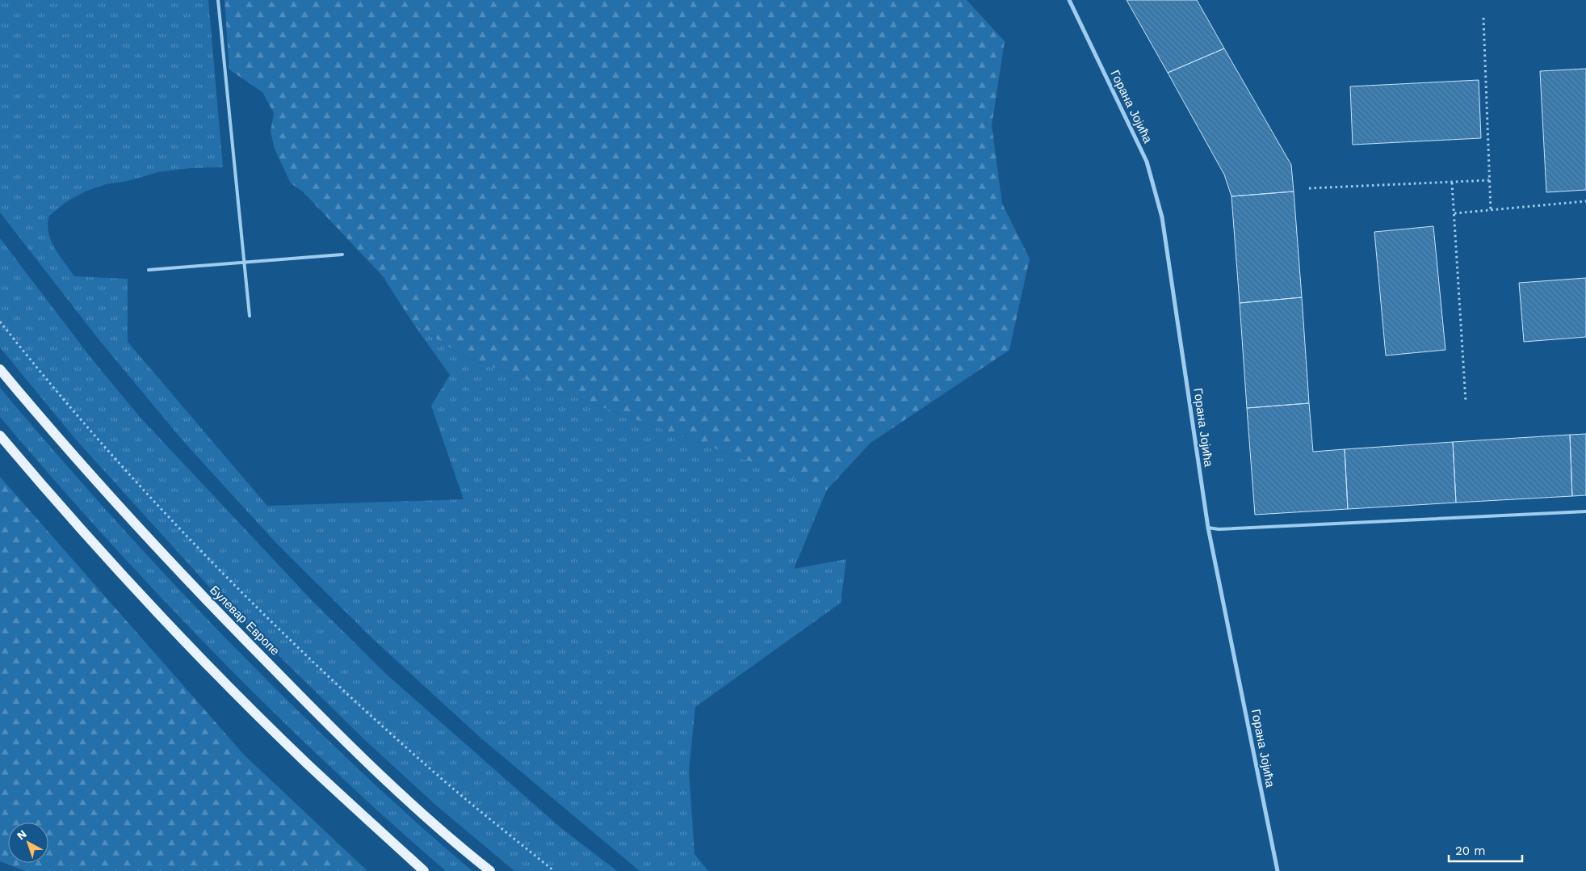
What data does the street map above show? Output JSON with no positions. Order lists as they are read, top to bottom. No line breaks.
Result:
{"streets":{"main road":["Булевар Европе"],"street":["Горана Јојића"]},"scale_bar":"20 m","north":"top left"}
